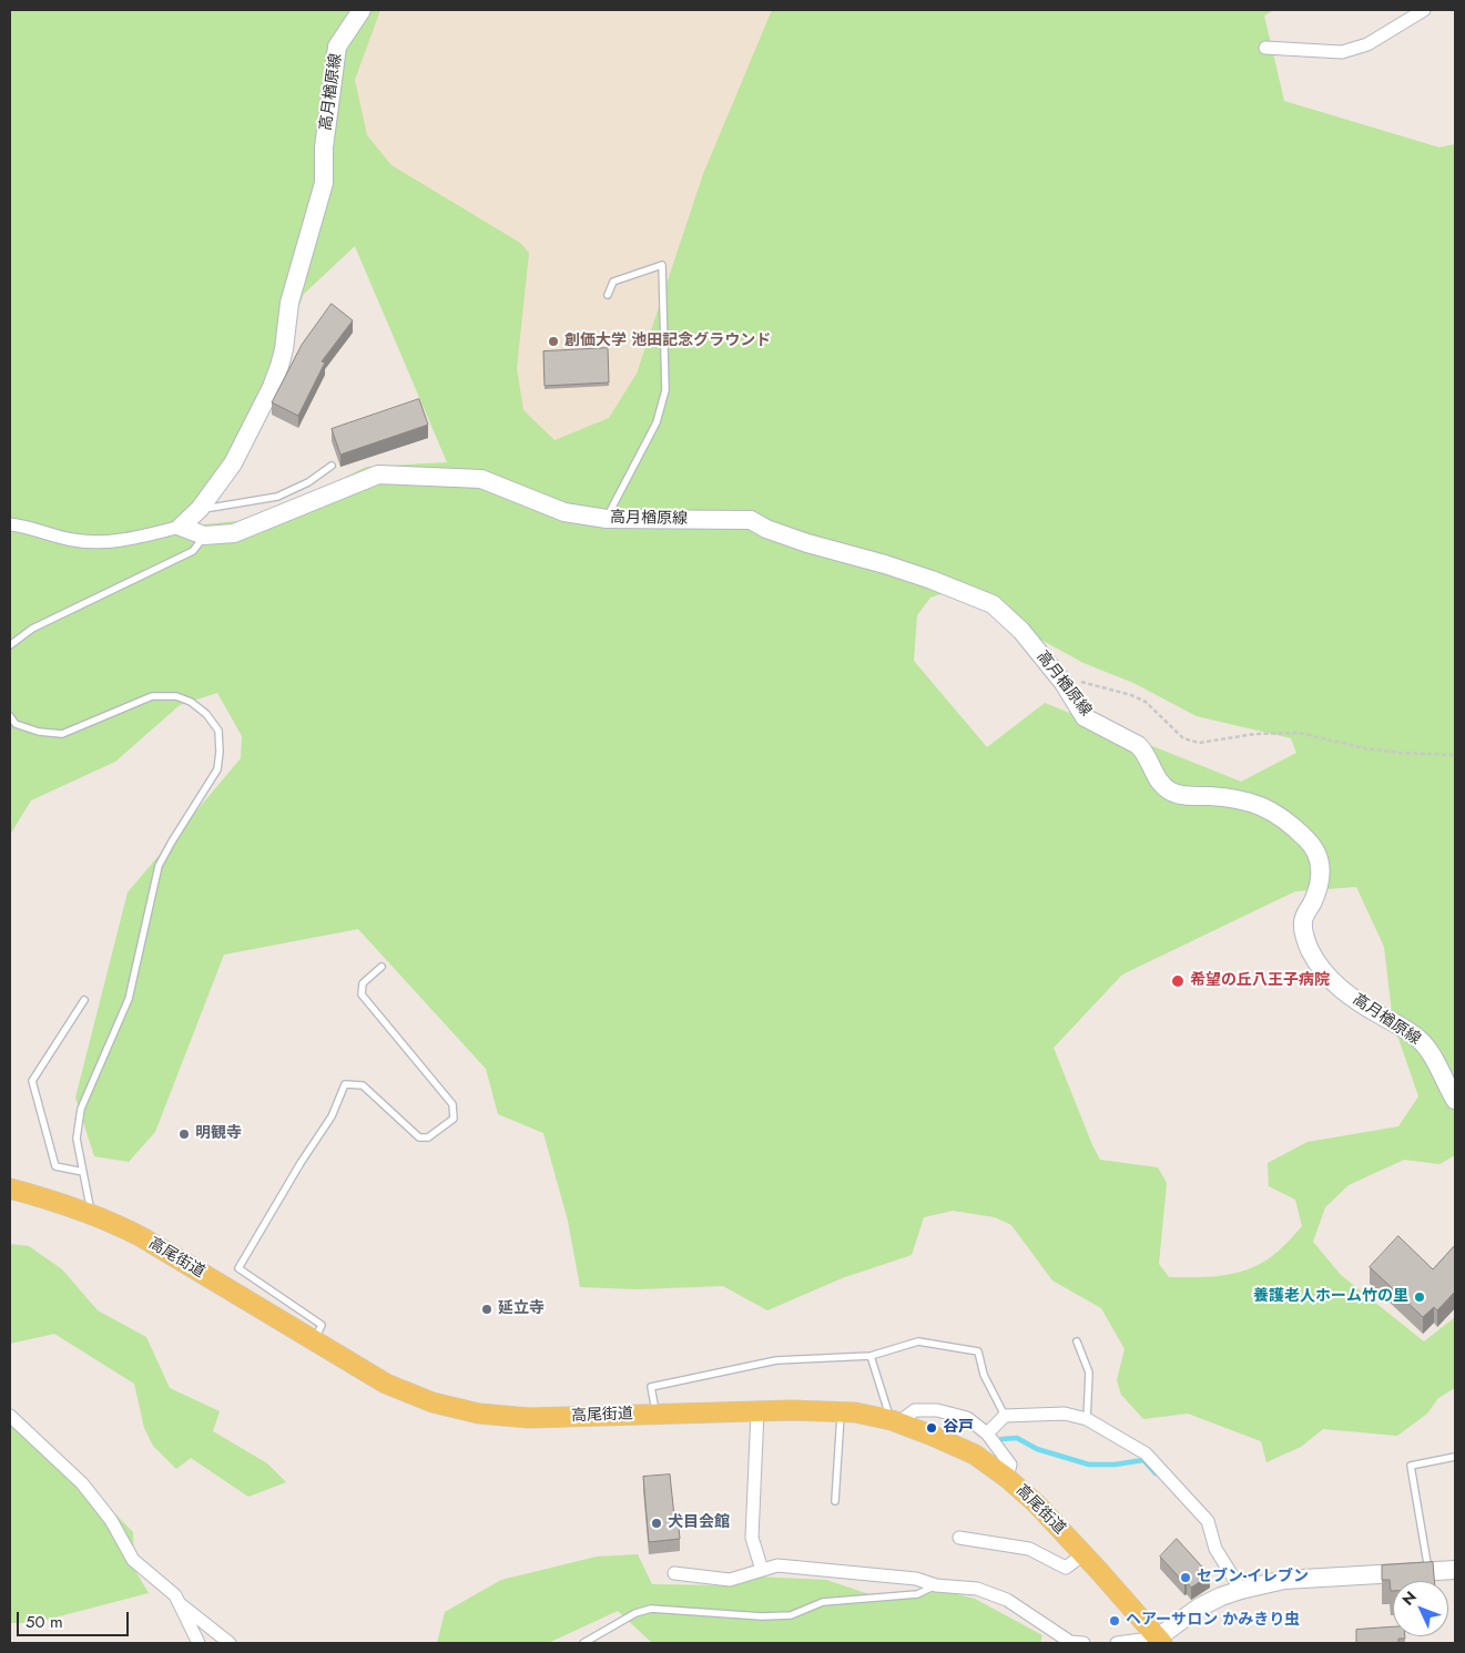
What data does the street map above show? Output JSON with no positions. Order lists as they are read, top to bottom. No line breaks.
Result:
{"streets":{"main road":["高月楢原線","高尾街道"]},"places":["創価大学 池田記念グラウンド","希望の丘八王子病院","明観寺","養護老人ホーム竹の里","延立寺","谷戸","犬目会館","セブン-イレブン","ヘアーサロン かみきり虫"],"scale_bar":"50 m","north":"top left"}
